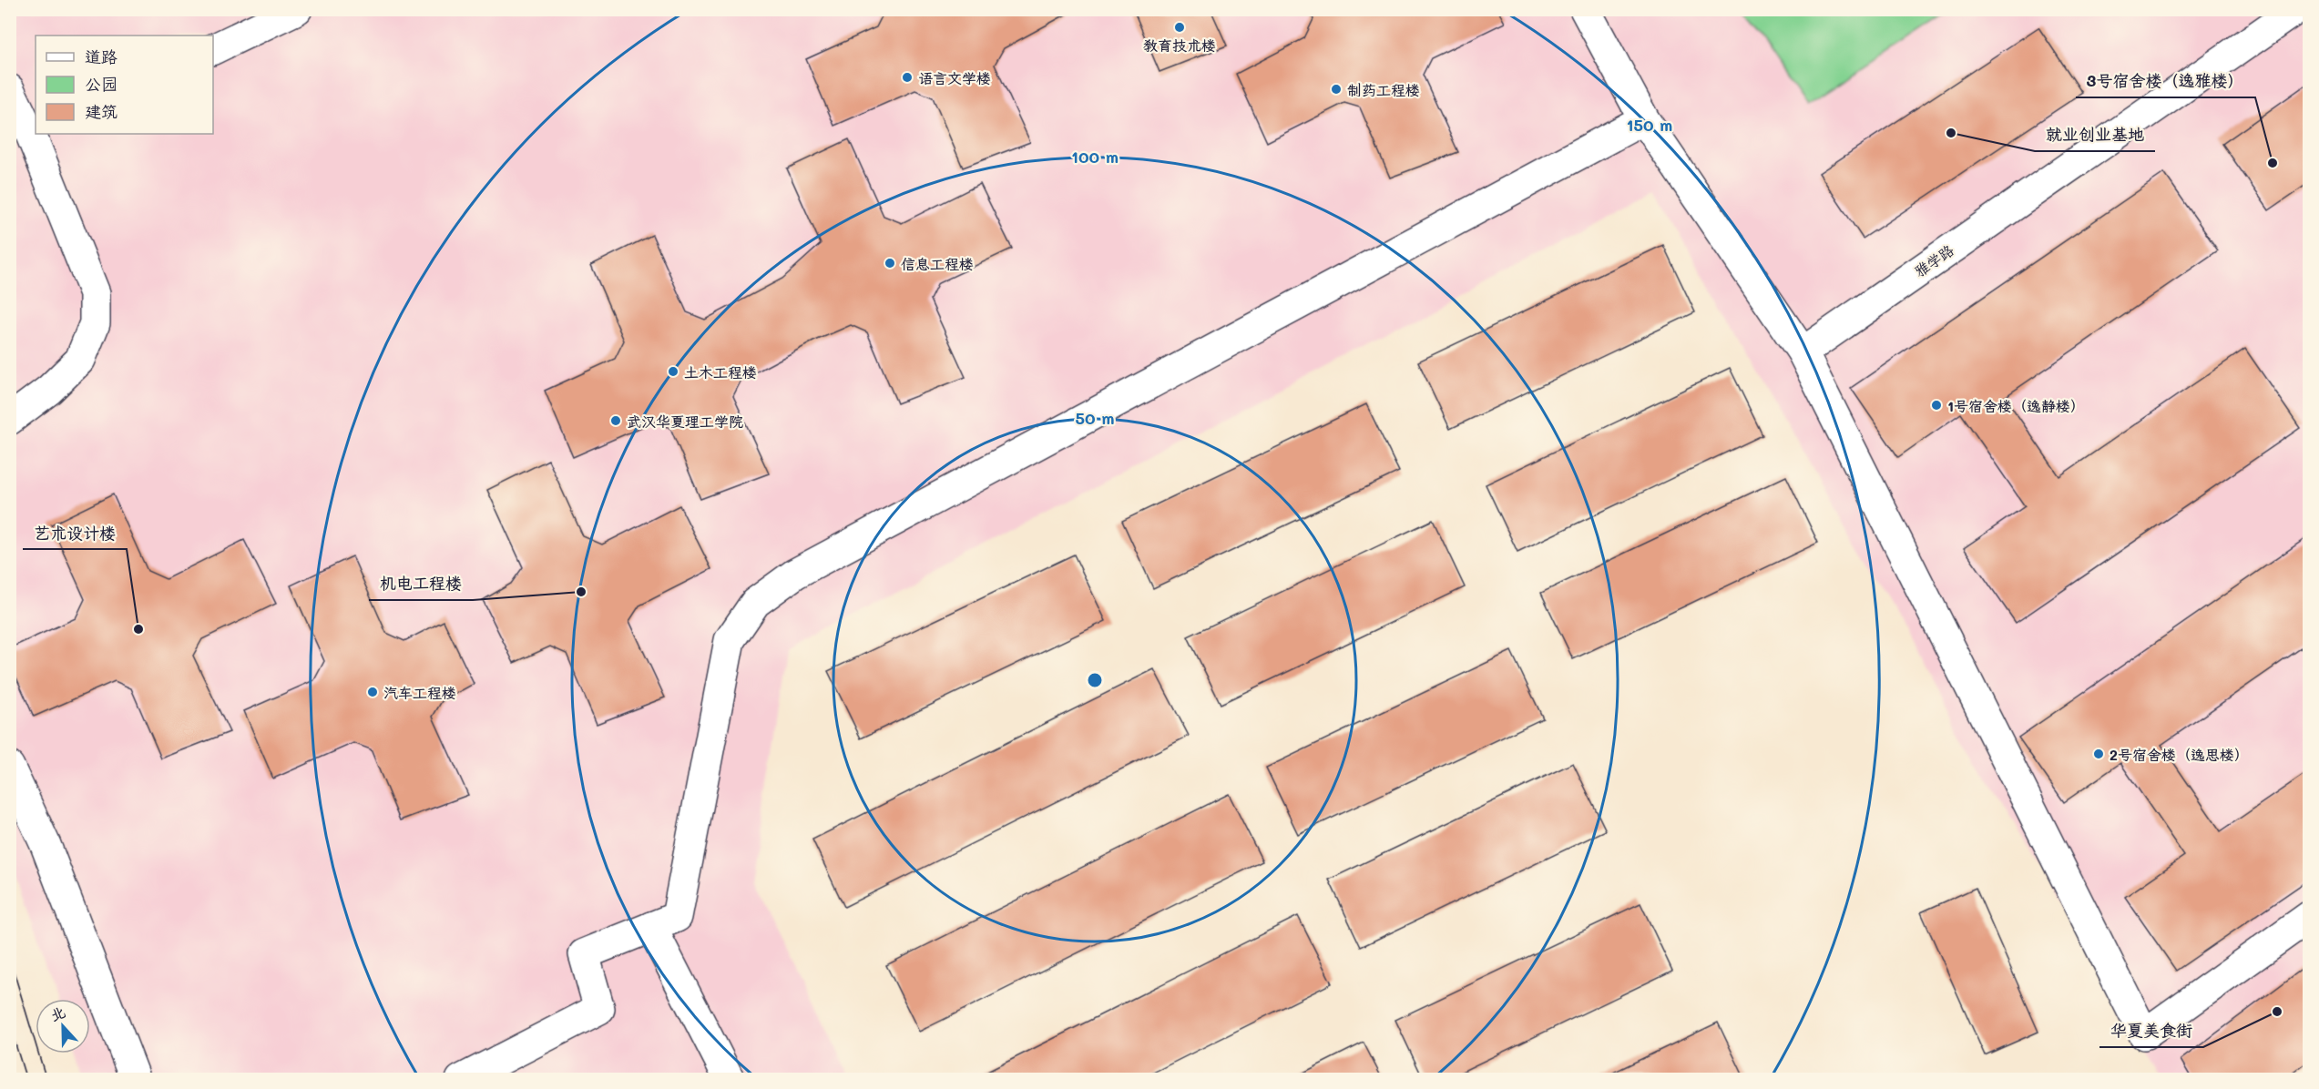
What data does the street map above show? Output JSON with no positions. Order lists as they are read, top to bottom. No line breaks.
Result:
{"streets":{"street":["雅学路"]},"places":["教育技术楼","语言文学楼","制药工程楼","就业创业基地","3号宿舍楼（逸雅楼）","信息工程楼","土木工程楼","1号宿舍楼（逸静楼）","武汉华夏理工学院","机电工程楼","艺术设计楼","汽车工程楼","2号宿舍楼（逸思楼）","华夏美食街"],"legend":["道路","公园","建筑"],"north":"top","rings":["150 m","100 m","50 m"]}
